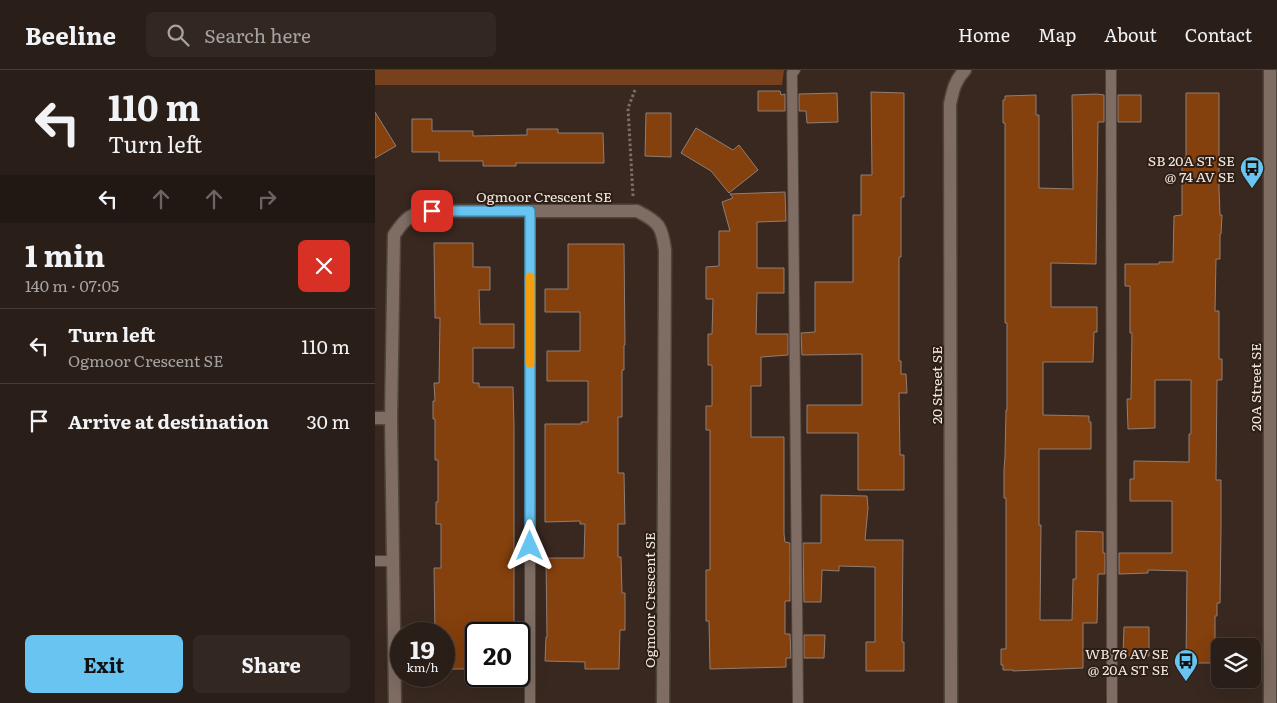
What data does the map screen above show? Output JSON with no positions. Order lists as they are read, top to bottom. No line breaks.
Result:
{"streets":{"street":["Ogmoor Crescent SE","20 Street SE","20A Street SE"]},"places":{"bus stop":["SB 20A ST SE @ 74 AV SE","WB 76 AV SE @ 20A ST SE"]},"page":{"header":"Beeline","search":"Search here","nav":["Home","Map","About","Contact"],"turn":["110 m","Turn left"],"heading":["1 min","140 m · 07:05"],"list":[{"name":"Turn left","note":"Ogmoor Crescent SE","value":"110 m"},{"name":"Arrive at destination","value":"30 m"}],"speed":"19 km/h","limit":"20","buttons":["Exit","Share"]}}
